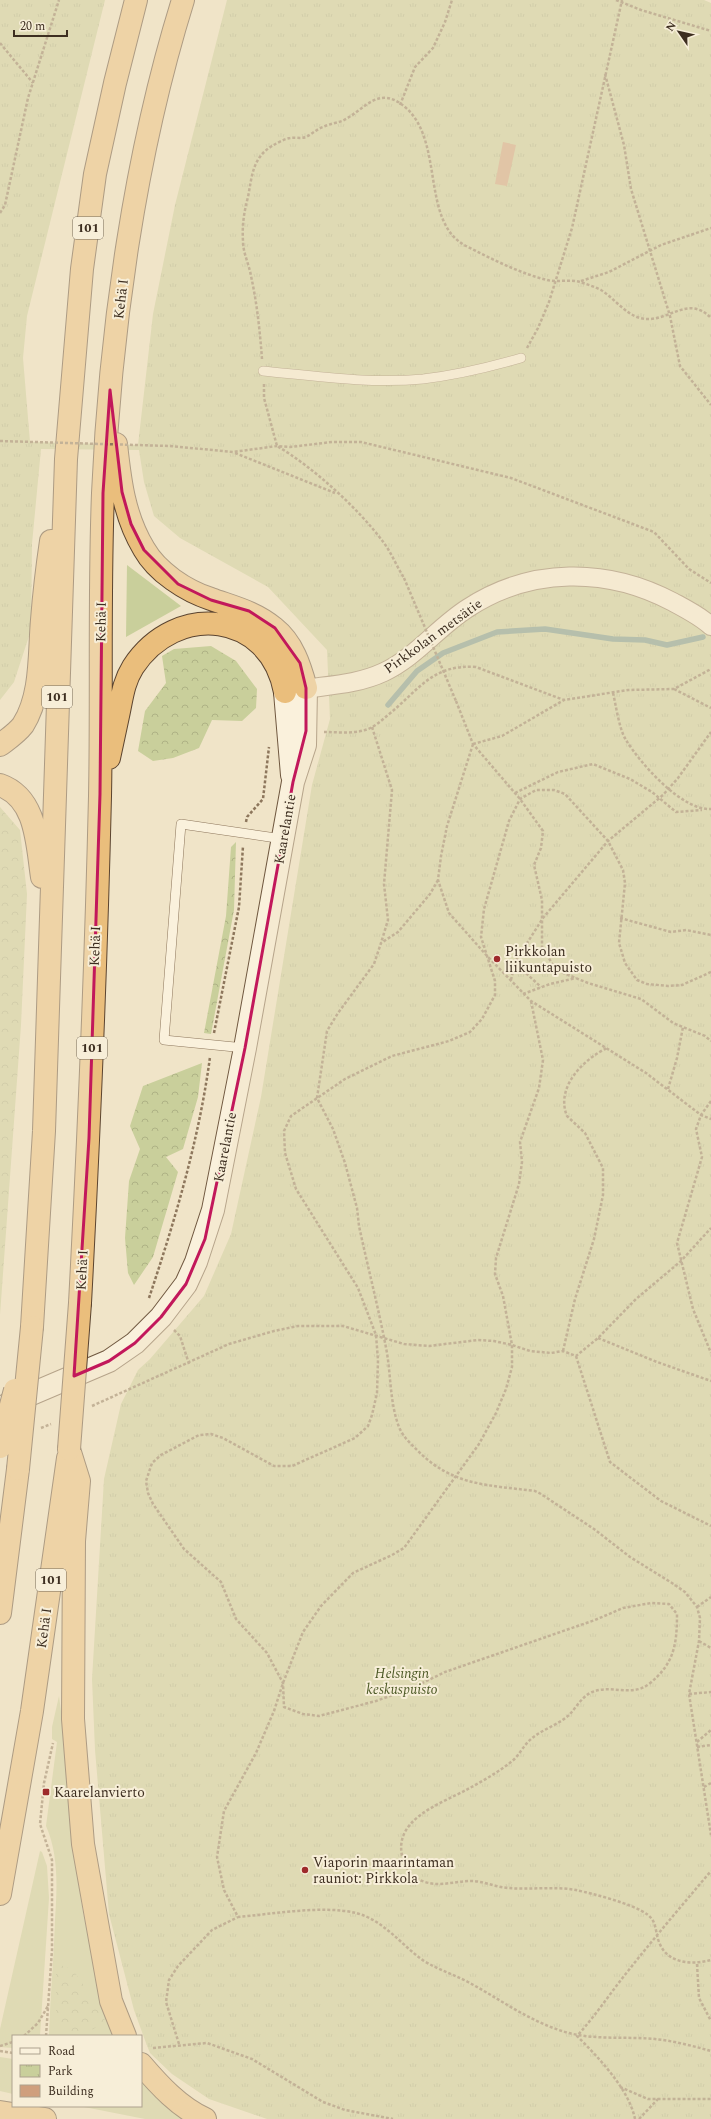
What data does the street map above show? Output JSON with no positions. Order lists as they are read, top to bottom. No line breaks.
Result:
{"streets":{"highway":["101","Kehä I"],"main road":["Kaarelantie"],"street":["Pirkkolan metsätie"]},"crossings":[["Pirkkolan metsätie","Kaarelantie"]],"parks":["Helsingin keskuspuisto"],"places":{"other":["Pirkkolan liikuntapuisto","Viaporin maarintaman rauniot: Pirkkola"],"transit":["Kaarelanvierto"]},"legend":["Road","Park","Building"],"scale_bar":"20 m","north":"top left"}
